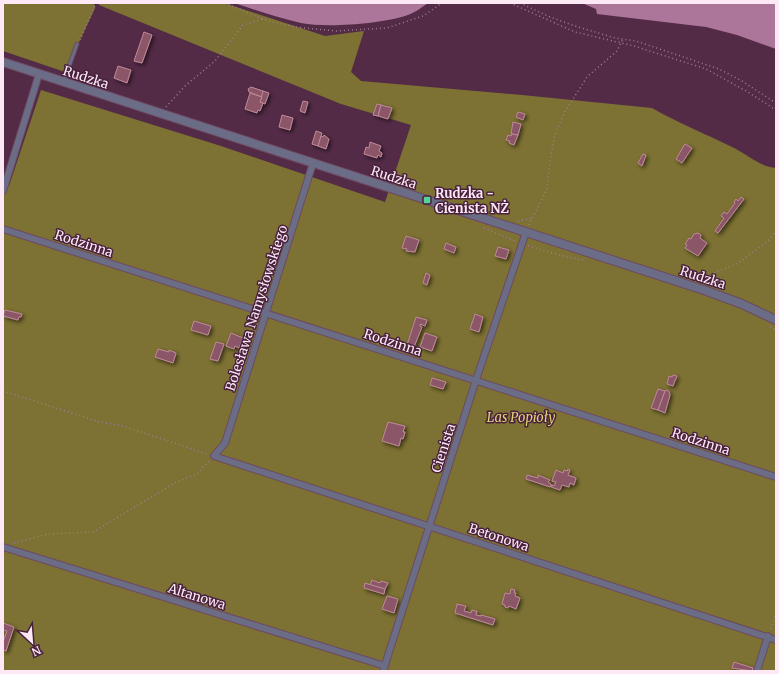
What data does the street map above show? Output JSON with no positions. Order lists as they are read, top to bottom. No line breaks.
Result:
{"streets":{"street":["Rudzka","Rodzinna","Bolesława Namysłowskiego","Cienista","Betonowa","Altanowa"]},"crossings":[["Rudzka","Bolesława Namysłowskiego"],["Rudzka","Cienista"],["Rodzinna","Bolesława Namysłowskiego"],["Rodzinna","Cienista"],["Bolesława Namysłowskiego","Betonowa"],["Cienista","Betonowa"],["Cienista","Altanowa"]],"parks":["Las Popioły"],"places":{"transit":["Rudzka - Cienista NŻ"]},"north":"bottom right"}
